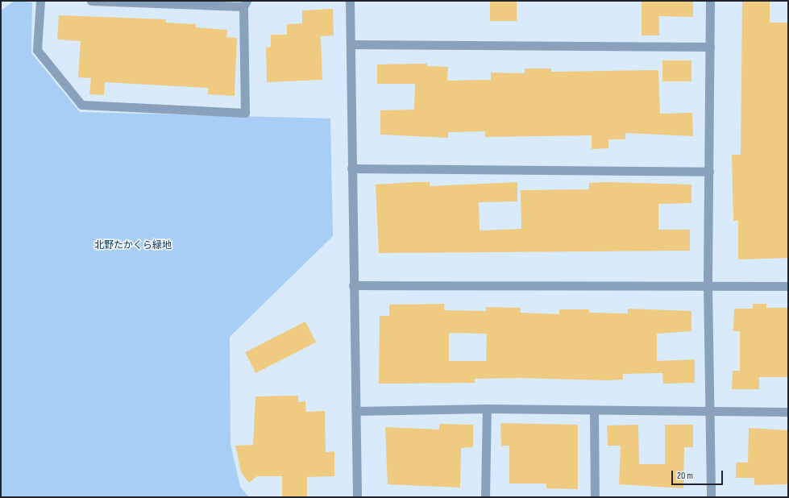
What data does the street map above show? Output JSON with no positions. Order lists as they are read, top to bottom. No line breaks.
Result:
{"parks":["北野たかくら緑地"],"scale_bar":"20 m"}
